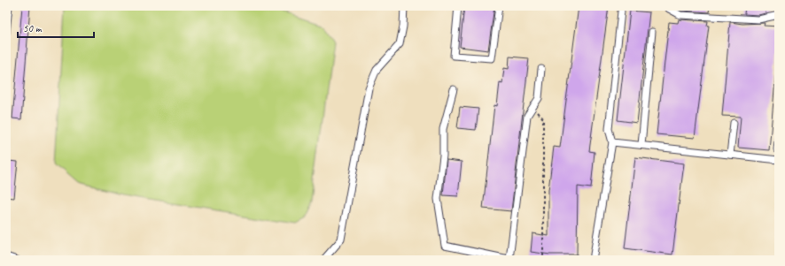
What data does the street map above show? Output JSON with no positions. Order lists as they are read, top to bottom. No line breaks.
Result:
{"scale_bar":"50 m"}
